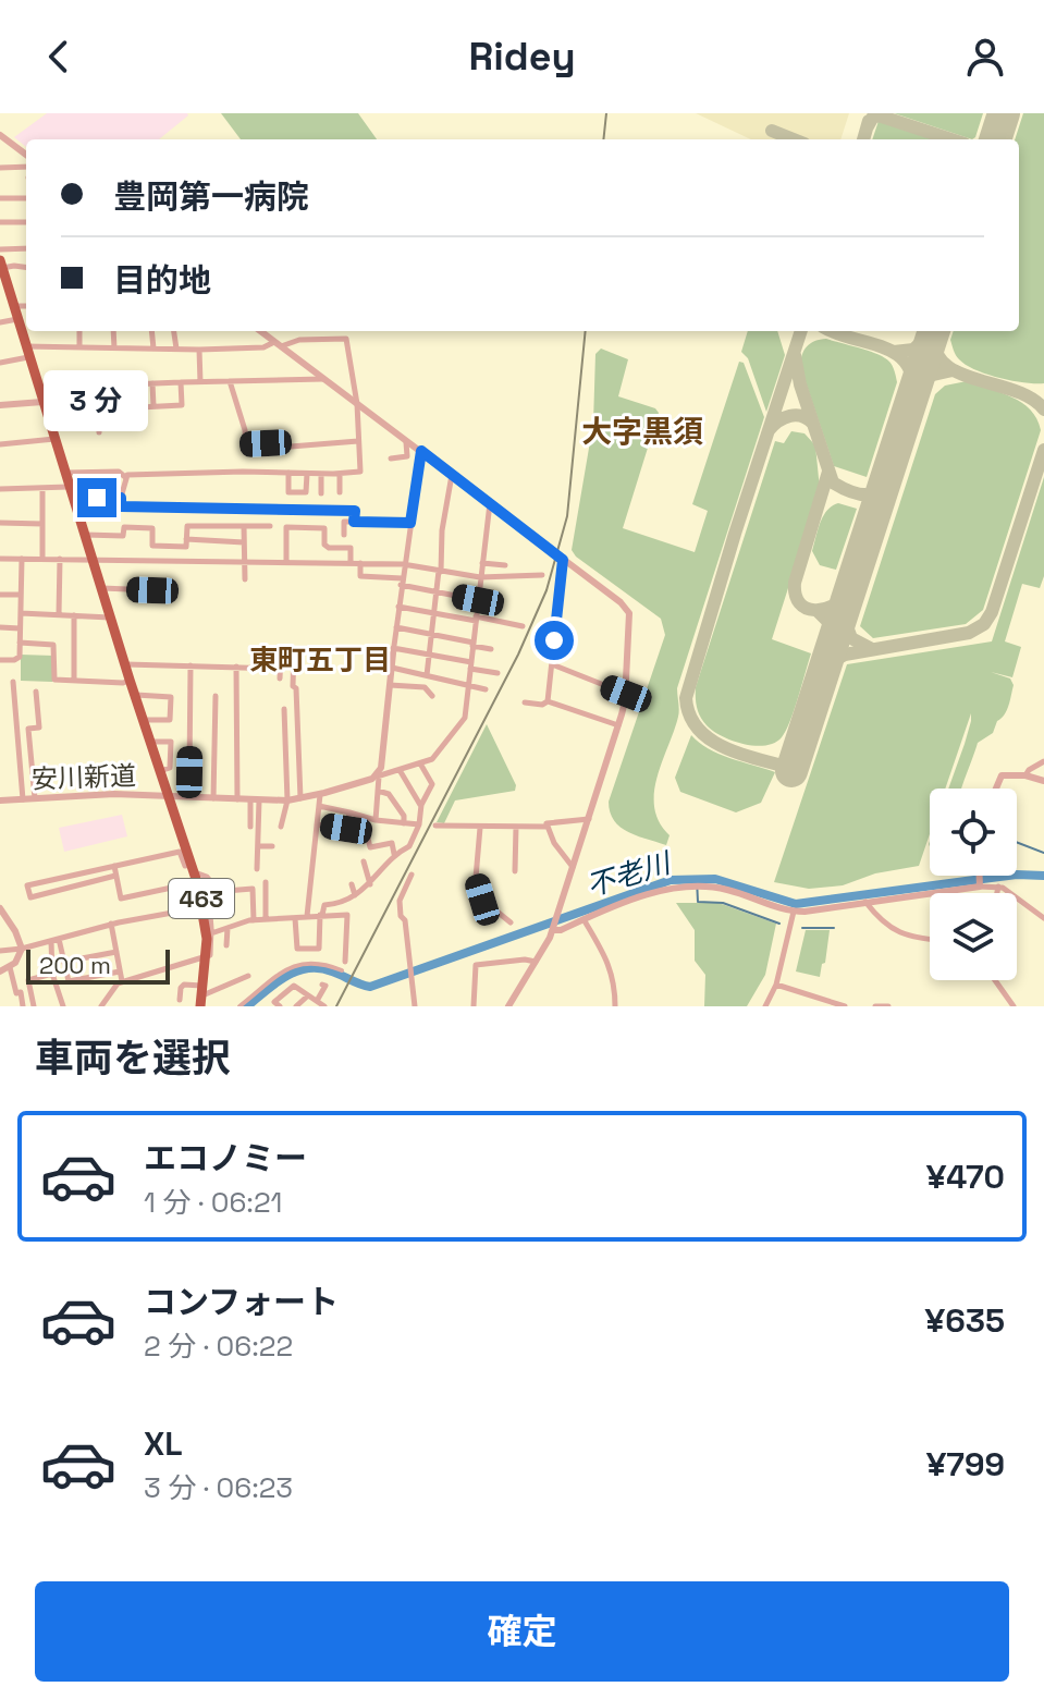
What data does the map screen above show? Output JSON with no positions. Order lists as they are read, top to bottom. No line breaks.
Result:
{"streets":{"highway":["463"],"street":["安川新道"]},"crossings":[["安川新道","463"]],"districts":["大字黒須","東町五丁目"],"water":["不老川"],"scale_bar":"200 m","page":{"header":"Ridey","banner":["豊岡第一病院","目的地"],"bubble":"3 分","scale":"200 m","heading":"車両を選択","list":[{"name":"エコノミー","note":"1 分 · 06:21","value":"¥470"},{"name":"コンフォート","note":"2 分 · 06:22","value":"¥635"},{"name":"XL","note":"3 分 · 06:23","value":"¥799"}],"buttons":"確定"}}
